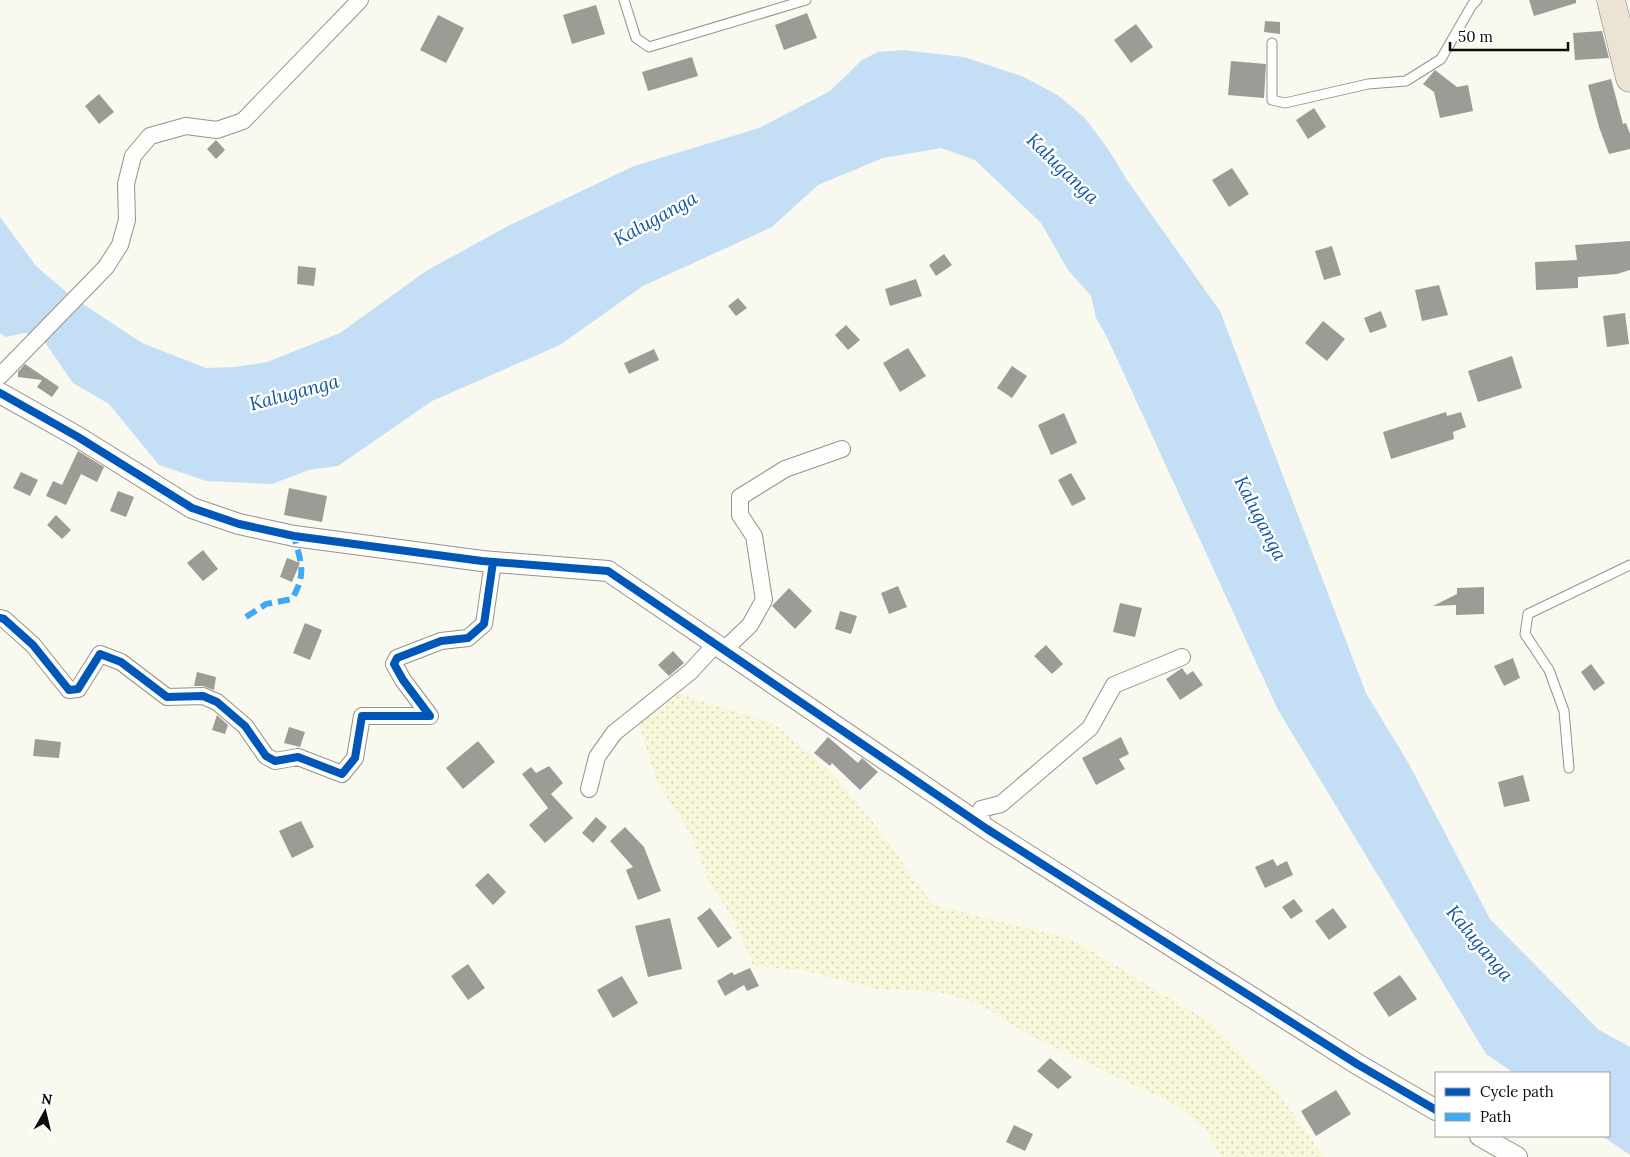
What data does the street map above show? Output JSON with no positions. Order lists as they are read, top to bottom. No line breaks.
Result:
{"water":["Kaluganga"],"legend":["Cycle path","Path"],"scale_bar":"50 m","north":"top"}
